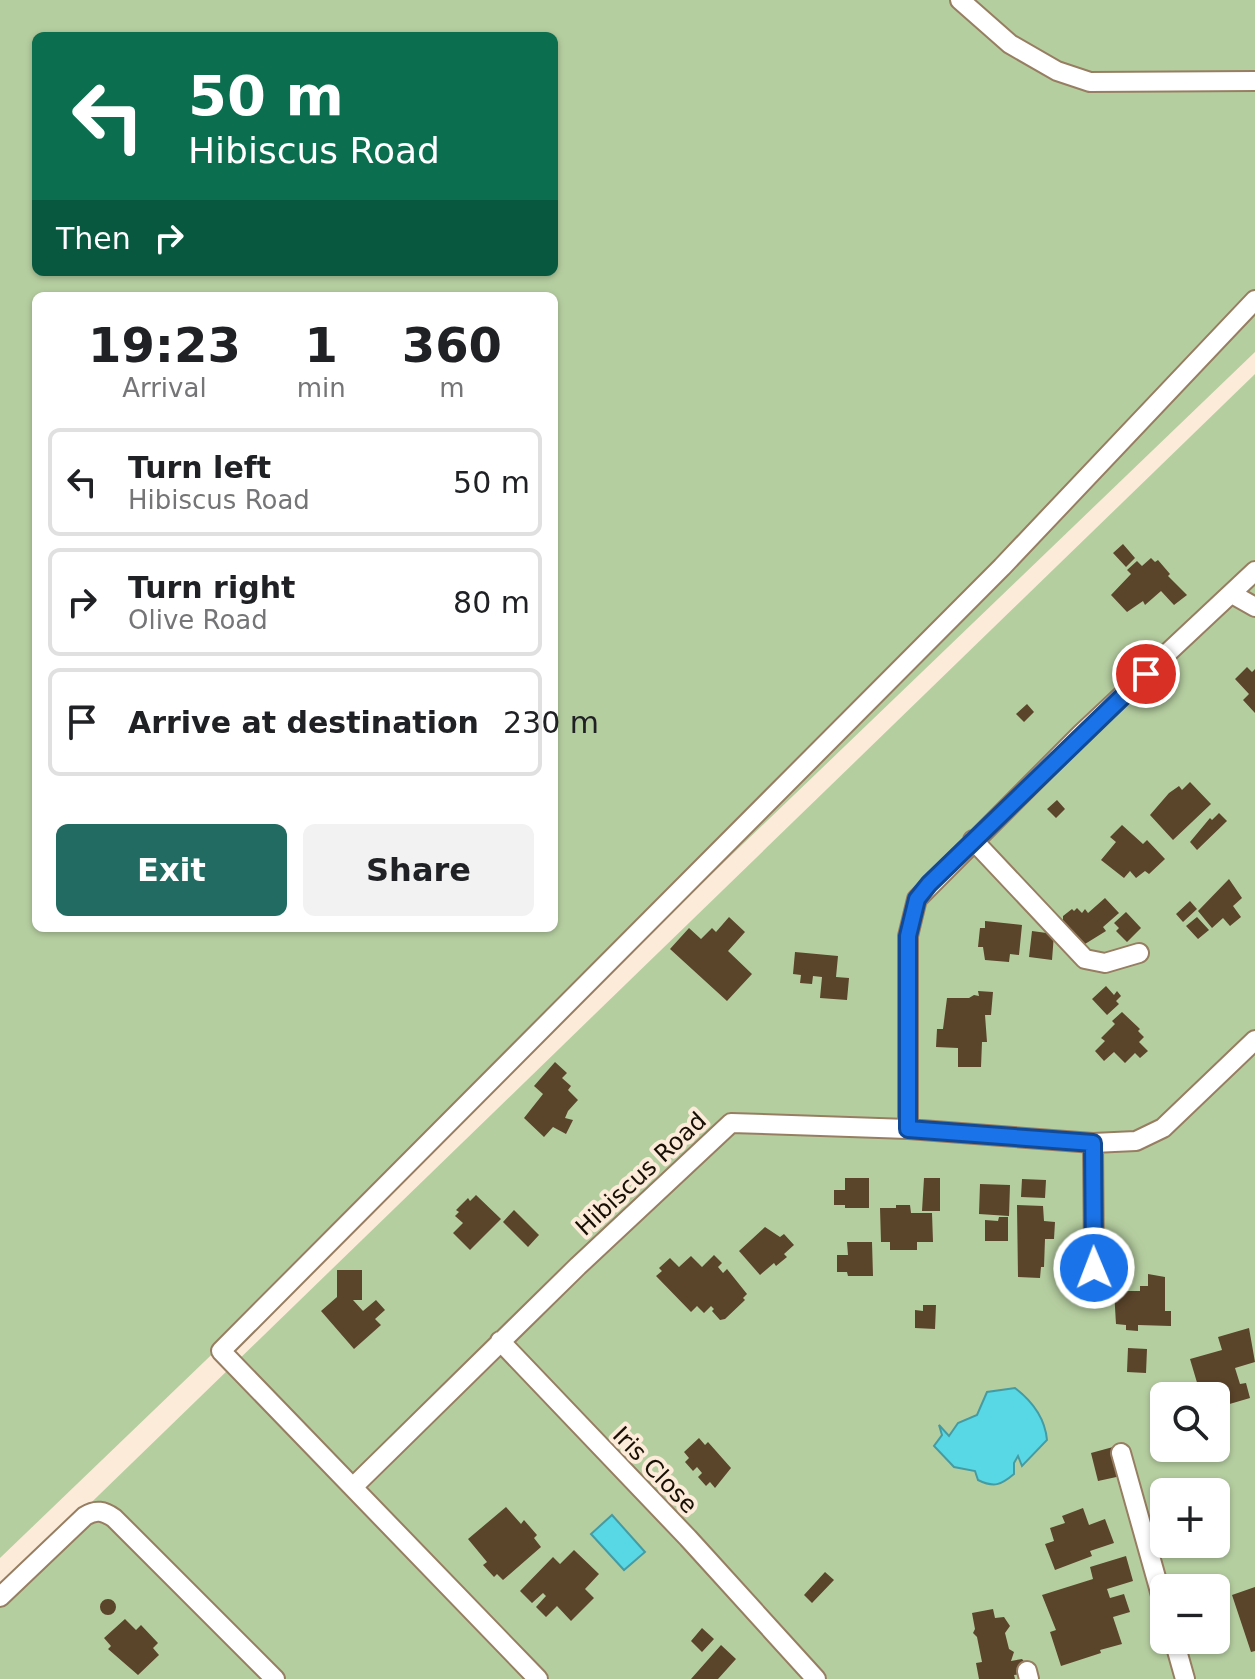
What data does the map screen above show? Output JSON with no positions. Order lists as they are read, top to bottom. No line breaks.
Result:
{"streets":{"street":["Hibiscus Road","Iris Close"]},"crossings":[["Hibiscus Road","Iris Close"]],"page":{"turn":["50 m","Hibiscus Road"],"then":"Then","eta":["19:23","Arrival","1","min","360","m"],"list":[{"name":"Turn left","note":"Hibiscus Road","value":"50 m"},{"name":"Turn right","note":"Olive Road","value":"80 m"},{"name":"Arrive at destination","value":"230 m"}],"buttons":["Exit","Share"],"map_buttons":["+","−"]}}
